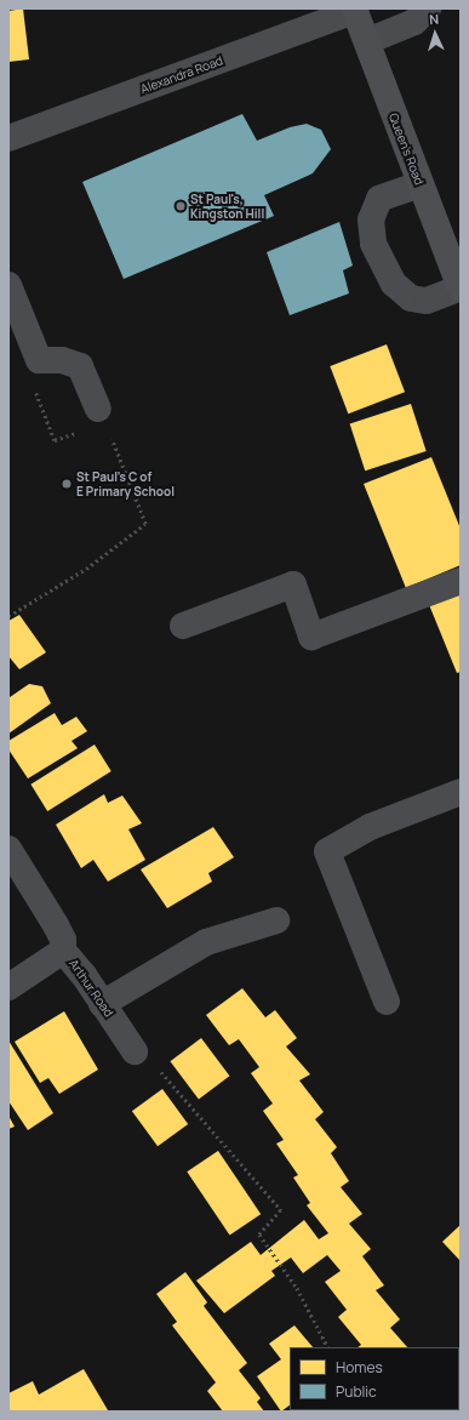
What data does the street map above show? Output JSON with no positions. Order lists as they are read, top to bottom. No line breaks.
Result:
{"streets":{"main road":["Queen's Road"],"street":["Alexandra Road","Arthur Road"]},"crossings":[["Alexandra Road","Queen's Road"]],"places":["St Paul's, Kingston Hill","St Paul's C of E Primary School"],"legend":["Homes","Public"],"north":"top"}
